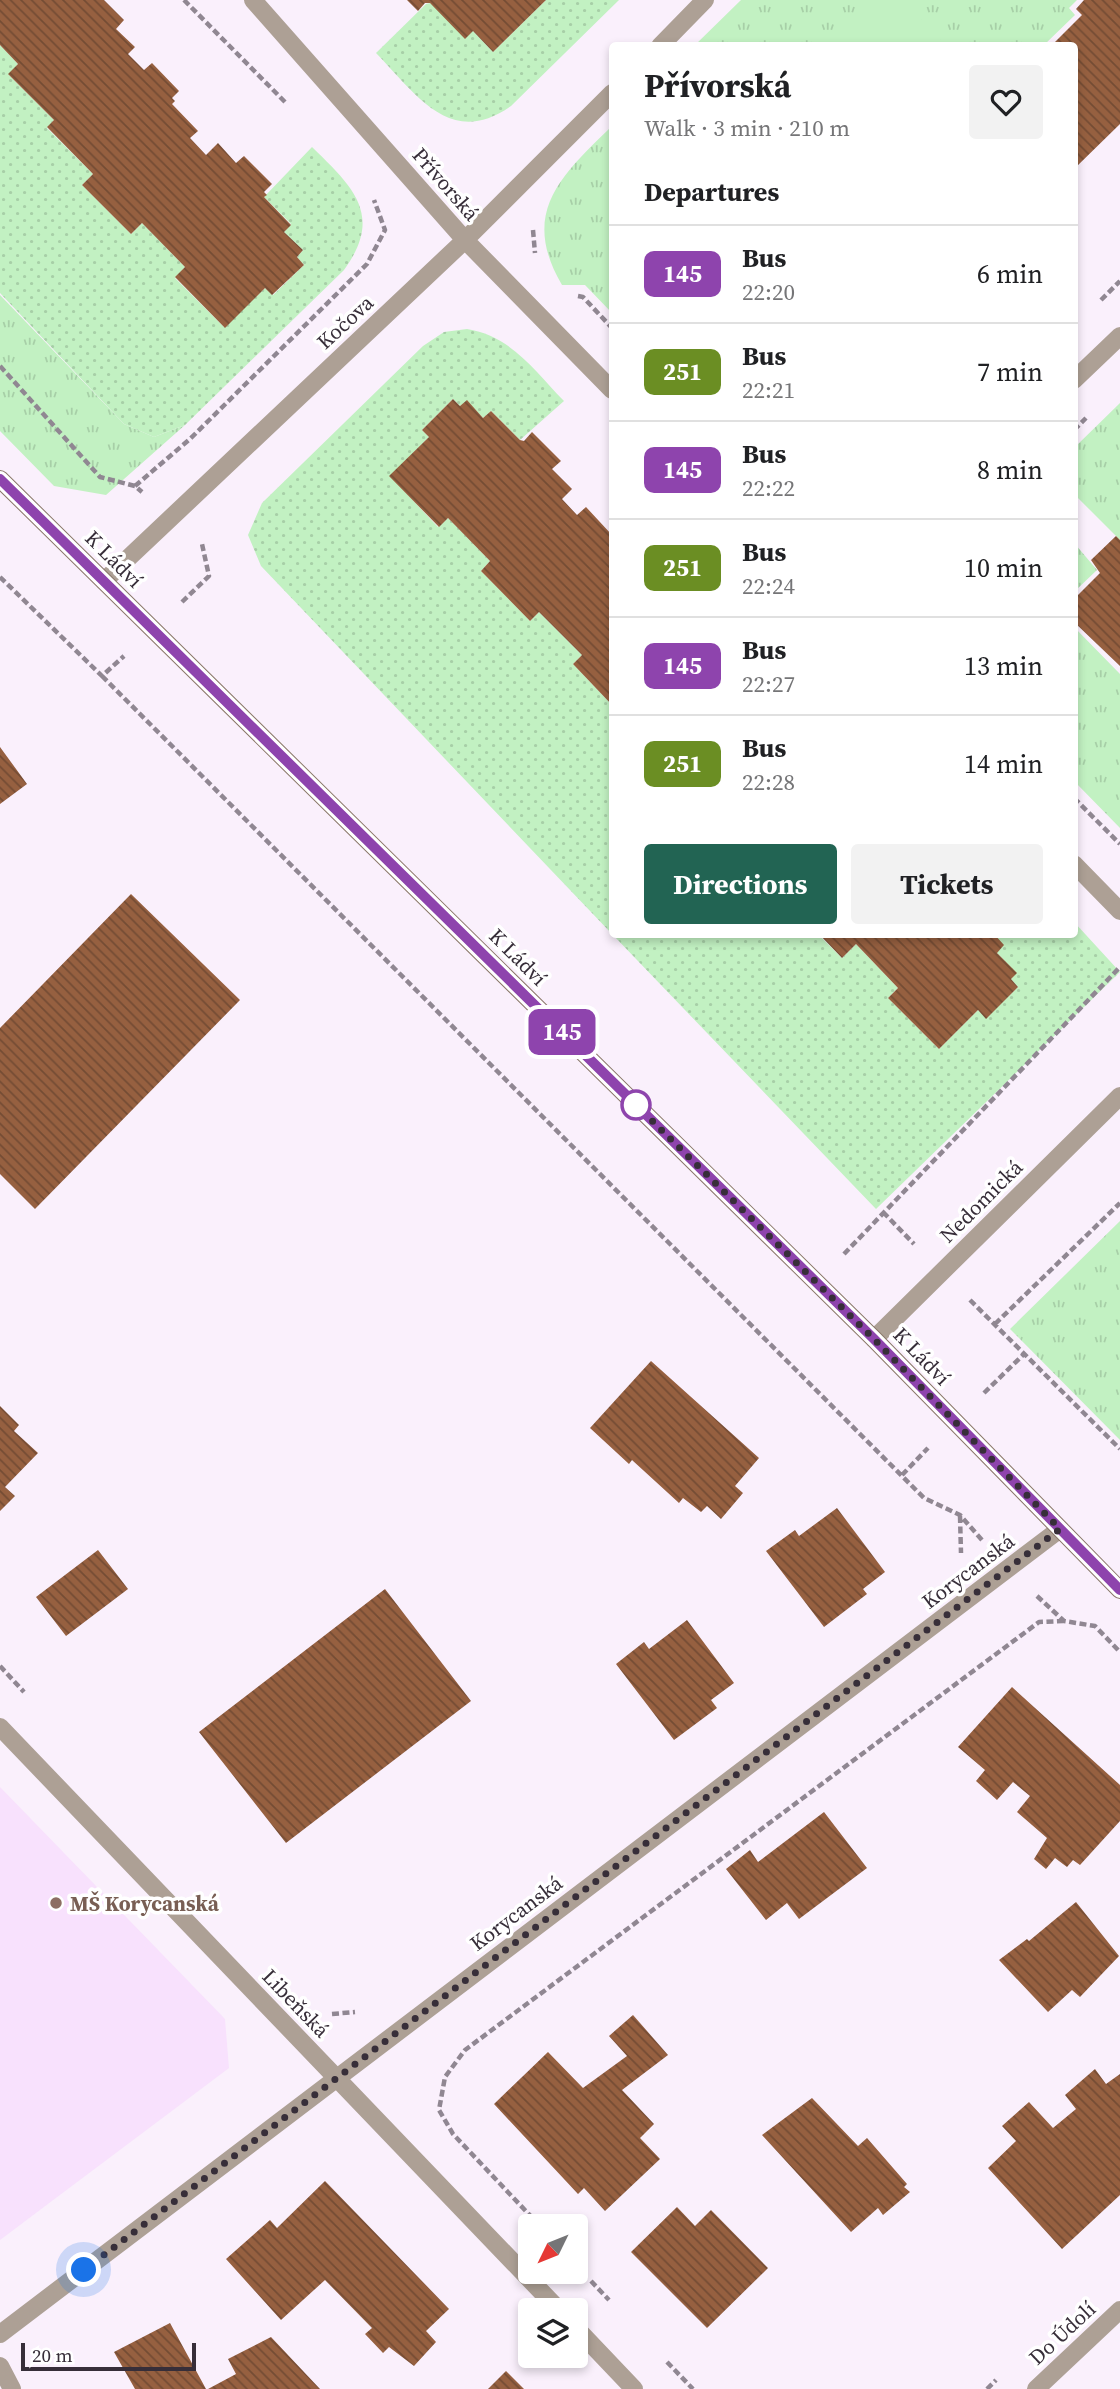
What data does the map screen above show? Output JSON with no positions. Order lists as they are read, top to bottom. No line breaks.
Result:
{"streets":{"street":["Přívorská","Kočova","K Ládví","Nedomická","Korycanská","Libeňská","Do Údolí"]},"crossings":[["Přívorská","Kočova"],["Kočova","K Ládví"],["K Ládví","Nedomická"],["K Ládví","Korycanská"],["Korycanská","Libeňská"]],"places":["MŠ Korycanská"],"lines":["bus line 145"],"scale_bar":"20 m","north":"bottom left","page":{"on_map":"145","heading":[["Přívorská","Walk · 3 min · 210 m"],"Departures"],"list":[{"mark":"145","name":"Bus","note":"22:20","value":"6 min"},{"mark":"251","name":"Bus","note":"22:21","value":"7 min"},{"mark":"145","name":"Bus","note":"22:22","value":"8 min"},{"mark":"251","name":"Bus","note":"22:24","value":"10 min"},{"mark":"145","name":"Bus","note":"22:27","value":"13 min"},{"mark":"251","name":"Bus","note":"22:28","value":"14 min"}],"buttons":["Directions","Tickets"],"scale":"20 m"}}
